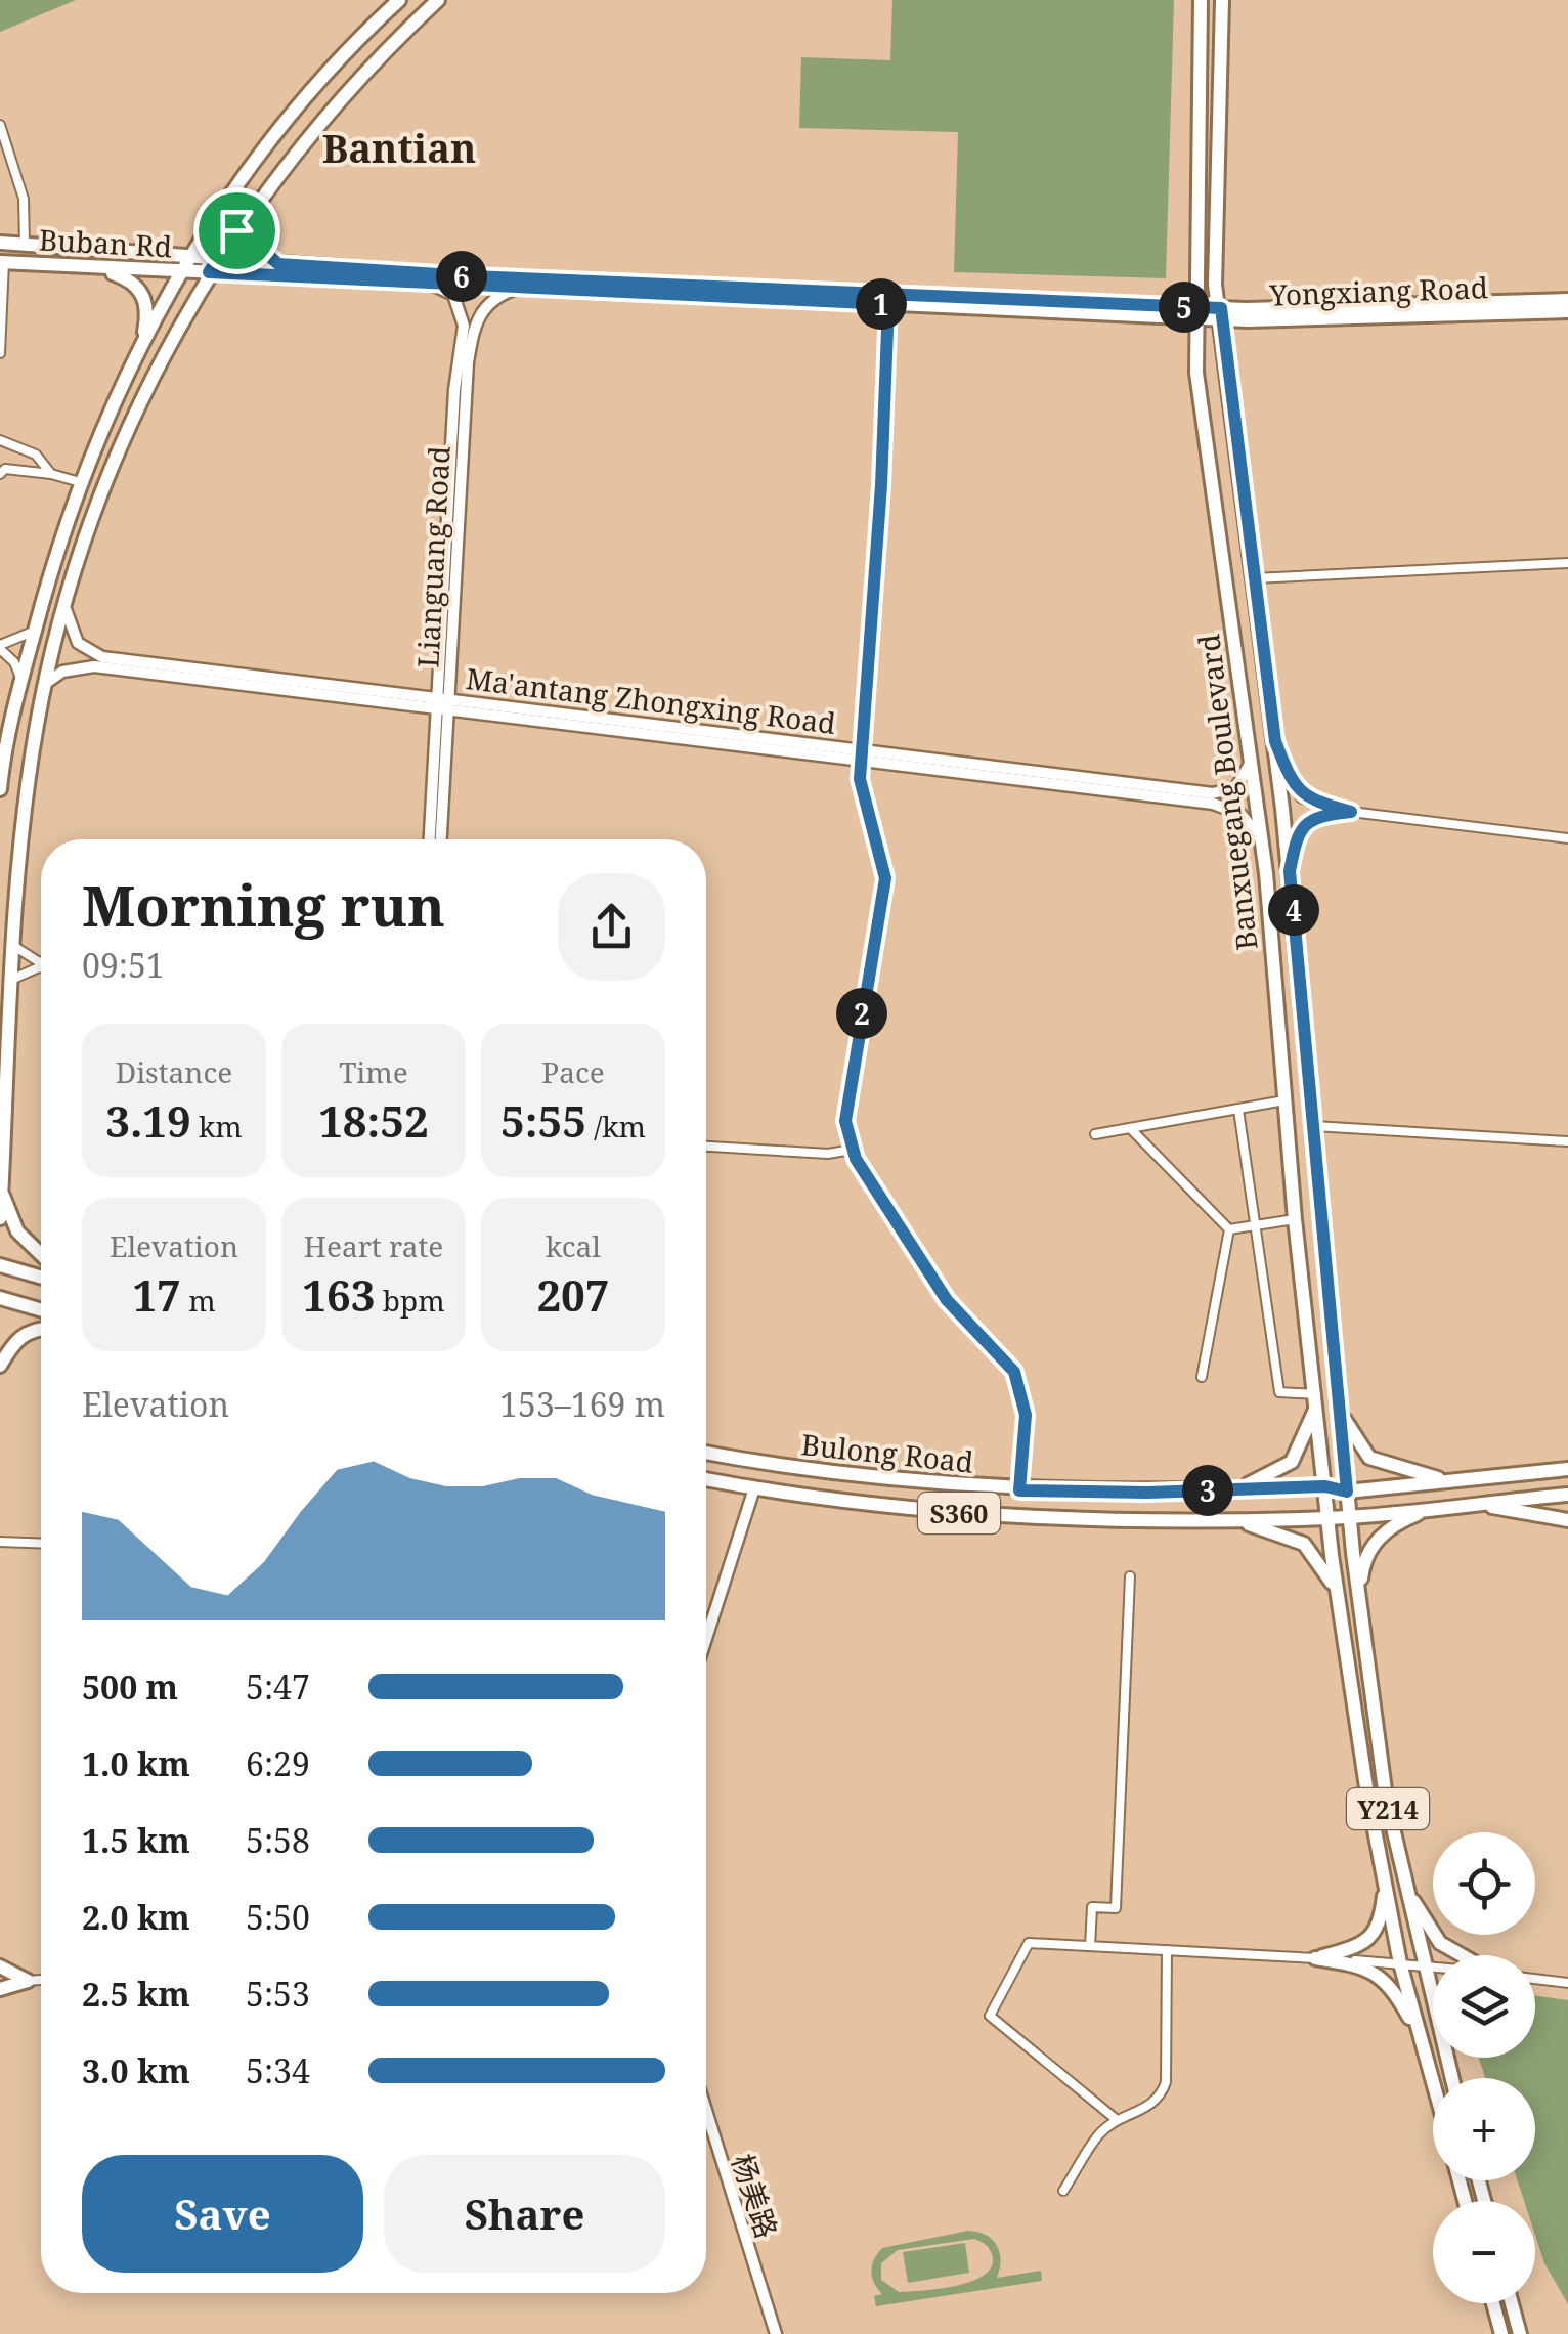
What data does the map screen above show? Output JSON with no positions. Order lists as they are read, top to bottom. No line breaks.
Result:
{"streets":{"main road":["Buban Rd","Yongxiang Road","Banxuegang Boulevard","Bulong Road","S360","Y214"],"street":["Lianguang Road","Ma'antang Zhongxing Road","杨美路"]},"crossings":[["Buban Rd","Yongxiang Road"],["Yongxiang Road","Lianguang Road"],["Yongxiang Road","Banxuegang Boulevard"],["Lianguang Road","Ma'antang Zhongxing Road"],["Ma'antang Zhongxing Road","Banxuegang Boulevard"],["Banxuegang Boulevard","Bulong Road"],["Banxuegang Boulevard","Y214"],["Bulong Road","Y214"]],"districts":["Bantian"],"page":{"pins":["6","1","5","4","2","3"],"heading":["Morning run","09:51"],"stats":[["Distance","3.19 km"],["Time","18:52"],["Pace","5:55 /km"],["Elevation","17 m"],["Heart rate","163 bpm"],["kcal","207"]],"chart":["Elevation","153–169 m"],"list":[{"name":"500 m","note":"5:47"},{"name":"1.0 km","note":"6:29"},{"name":"1.5 km","note":"5:58"},{"name":"2.0 km","note":"5:50"},{"name":"2.5 km","note":"5:53"},{"name":"3.0 km","note":"5:34"}],"map_buttons":["+","−"],"buttons":["Save","Share"]}}
